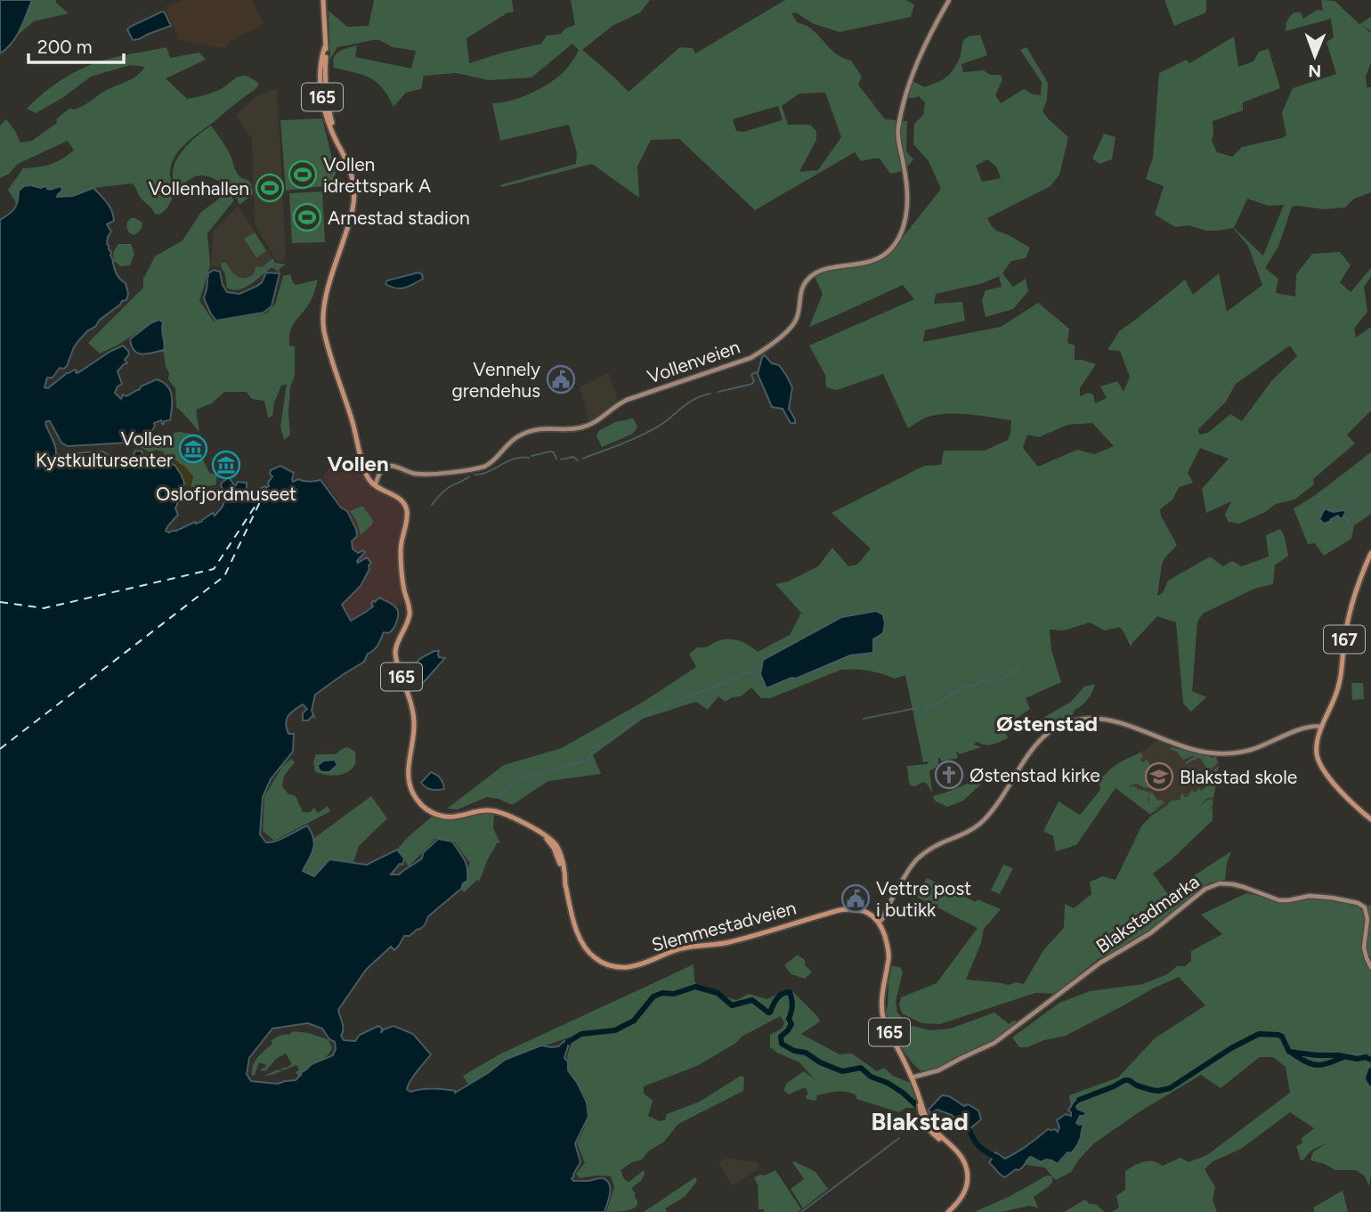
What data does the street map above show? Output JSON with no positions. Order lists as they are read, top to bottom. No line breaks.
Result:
{"streets":{"main road":["165","Vollenveien","167","Blakstadmarka","Slemmestadveien"]},"crossings":[["165","Vollenveien"],["165","Blakstadmarka"],["165","Slemmestadveien"],["Vollenveien","Slemmestadveien"]],"districts":["Vollen","Østenstad","Blakstad"],"places":{"sports":["Vollen idrettspark A","Vollenhallen","Arnestad stadion"],"public building":["Vennely grendehus","Vettre post i butikk"],"museum":["Vollen Kystkultursenter","Oslofjordmuseet"],"church":["Østenstad kirke"],"school or university":["Blakstad skole"]},"scale_bar":"200 m","north":"bottom"}
